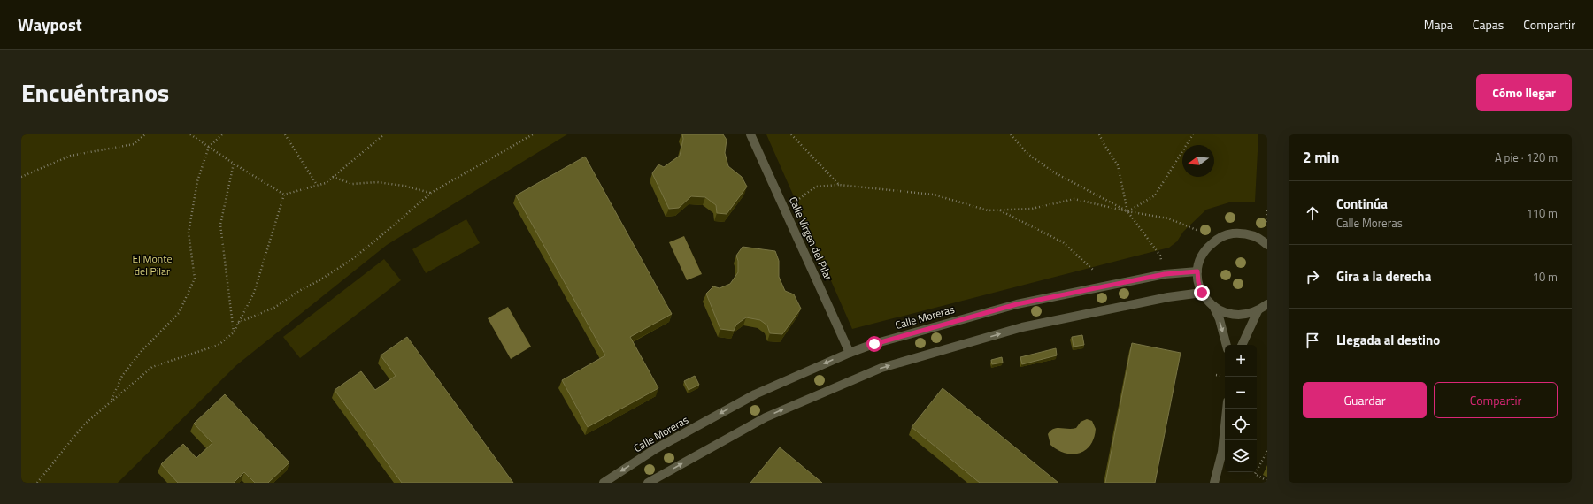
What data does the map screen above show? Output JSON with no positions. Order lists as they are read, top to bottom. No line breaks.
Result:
{"streets":{"street":["Calle Virgen del Pilar","Calle Moreras"]},"crossings":[["Calle Virgen del Pilar","Calle Moreras"]],"parks":["El Monte del Pilar"],"north":"left","page":{"header":"Waypost","nav":["Mapa","Capas","Compartir"],"title":"Encuéntranos","buttons":["Cómo llegar",["Guardar","Compartir"]],"heading":["2 min","A pie · 120 m"],"list":[["Continúa","Calle Moreras","110 m"],["Gira a la derecha","10 m"],"Llegada al destino"],"map_buttons":["+","−"]}}
